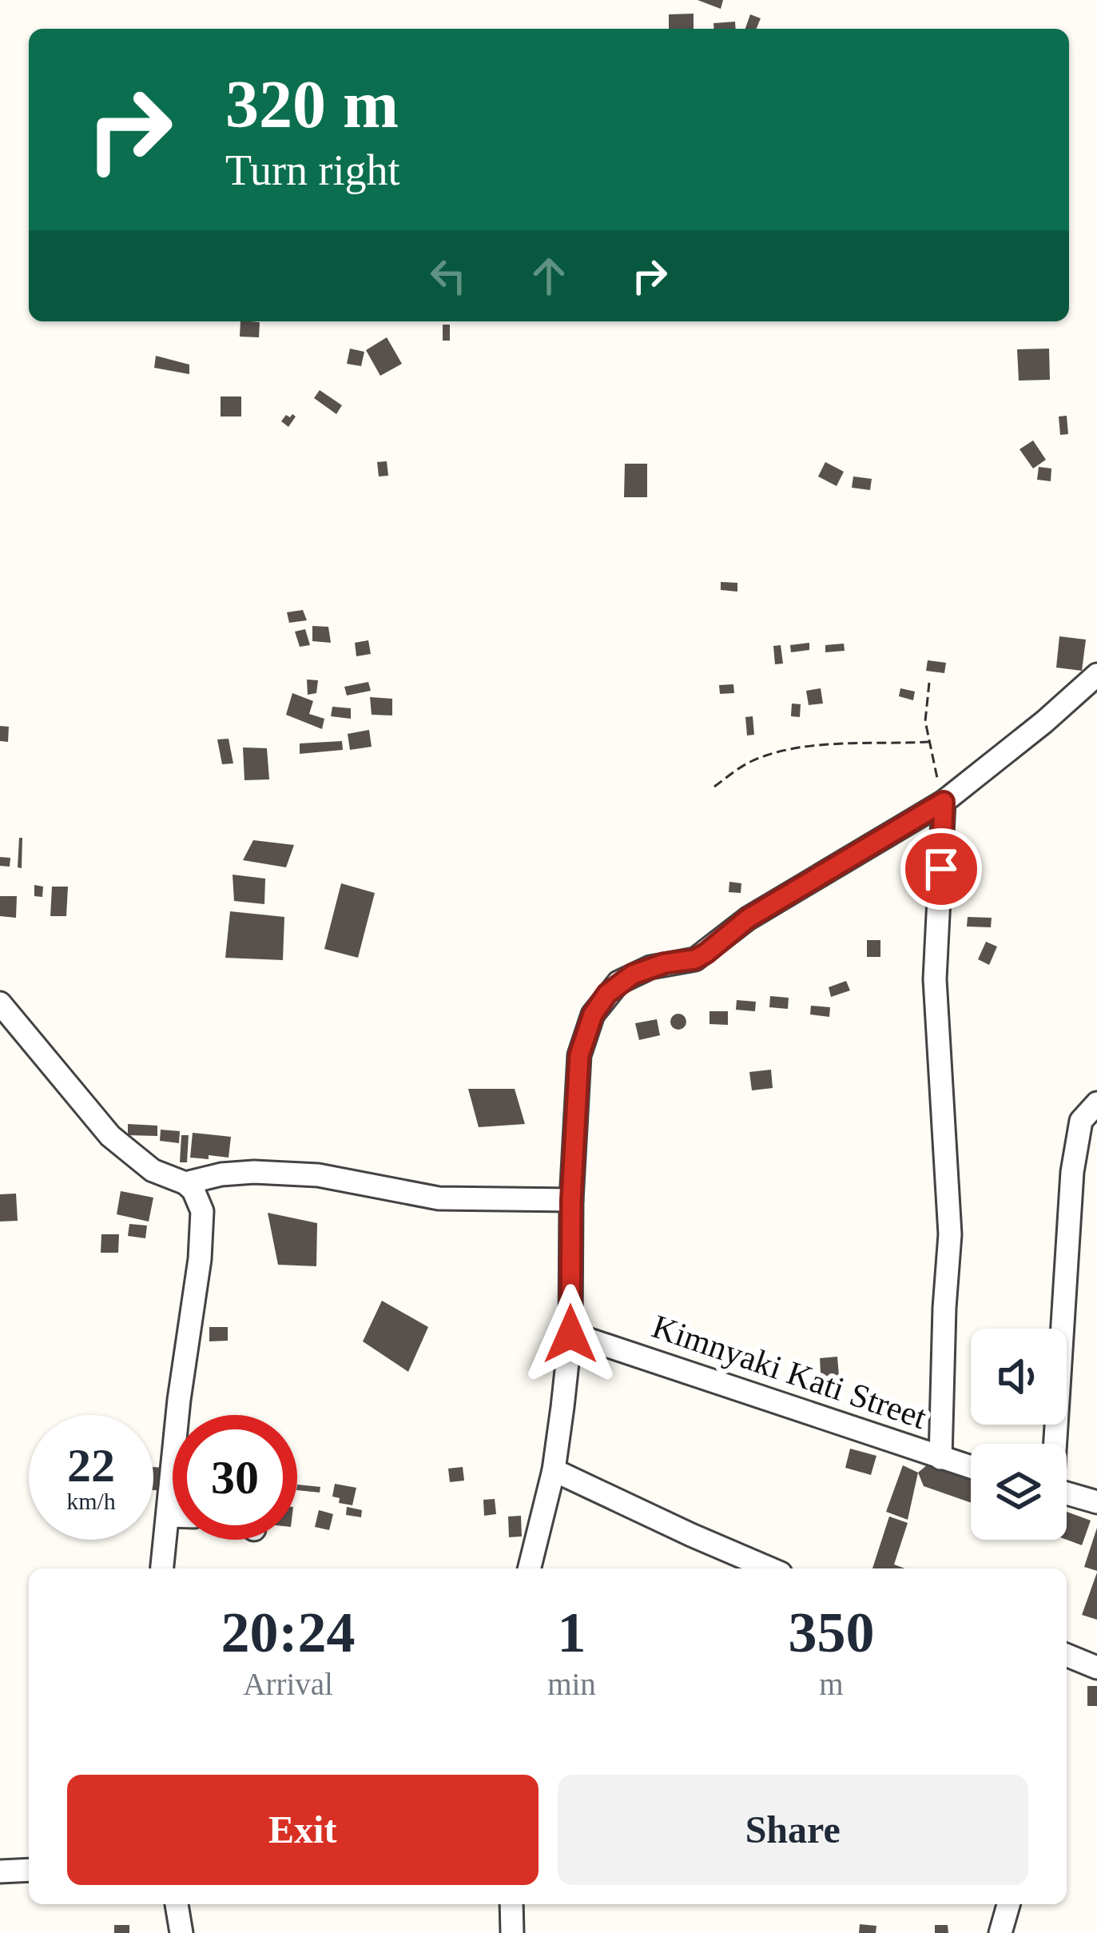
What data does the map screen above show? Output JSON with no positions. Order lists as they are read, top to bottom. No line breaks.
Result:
{"streets":{"street":["Kimnyaki Kati Street"]},"page":{"turn":["320 m","Turn right"],"speed":"22 km/h","limit":"30","eta":["20:24","Arrival","1","min","350","m"],"buttons":["Exit","Share"]}}
